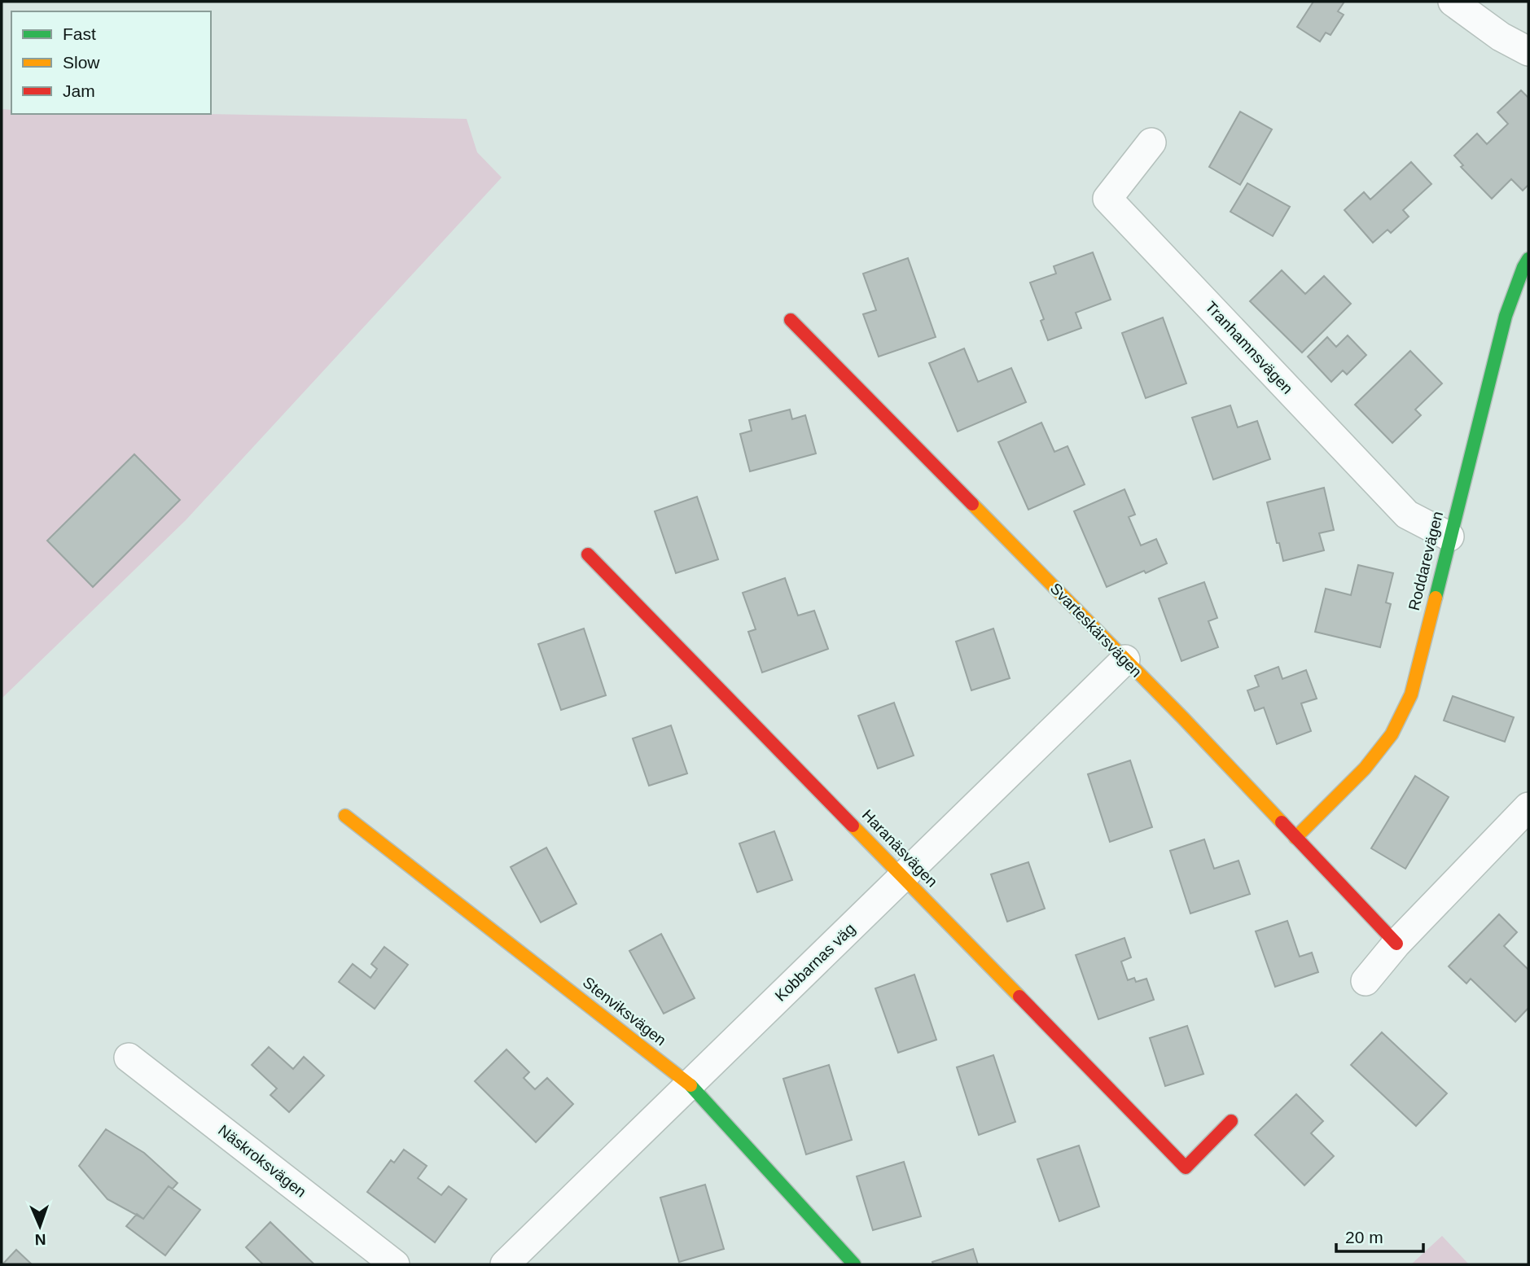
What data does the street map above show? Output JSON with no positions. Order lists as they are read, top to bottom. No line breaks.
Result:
{"streets":{"street":["Tranhamnsvägen","Roddarevägen","Svarteskärsvägen","Haranäsvägen","Kobbarnas väg","Stenviksvägen","Näskroksvägen"]},"crossings":[["Tranhamnsvägen","Roddarevägen"],["Roddarevägen","Svarteskärsvägen"],["Svarteskärsvägen","Kobbarnas väg"],["Haranäsvägen","Kobbarnas väg"],["Kobbarnas väg","Stenviksvägen"]],"legend":["Fast","Slow","Jam"],"scale_bar":"20 m","north":"bottom"}
